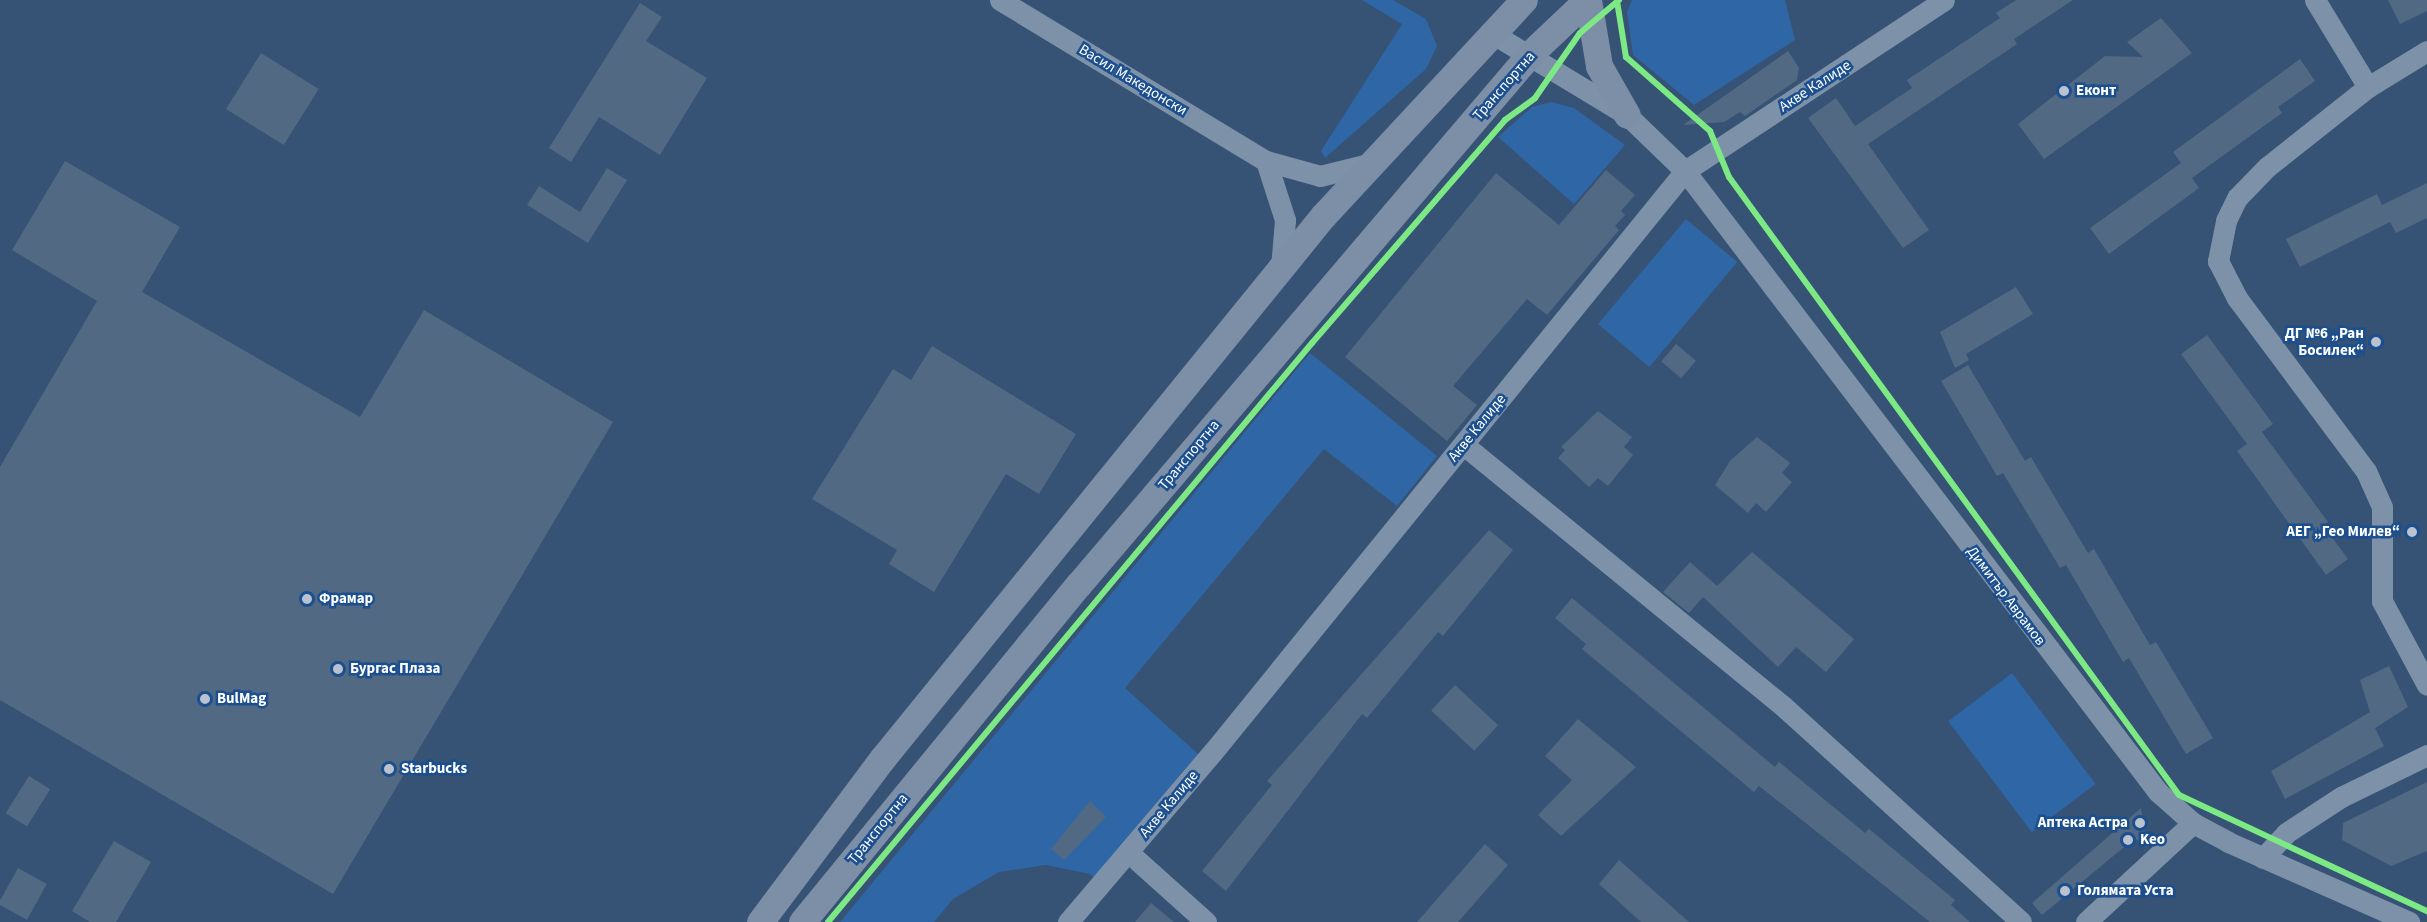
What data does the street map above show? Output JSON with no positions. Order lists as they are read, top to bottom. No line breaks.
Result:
{"streets":{"main road":["Транспортна"],"street":["Васил Македонски","Акве Калиде","Димитър Аврамов"]},"crossings":[["Транспортна","Димитър Аврамов"],["Акве Калиде","Димитър Аврамов"]],"places":["Еконт","ДГ №6 „Ран Босилек“","АЕГ „Гео Милев“","Фрамар","Бургас Плаза","BulMag","Starbucks","Аптека Астра","Keo","Голямата Уста"]}
